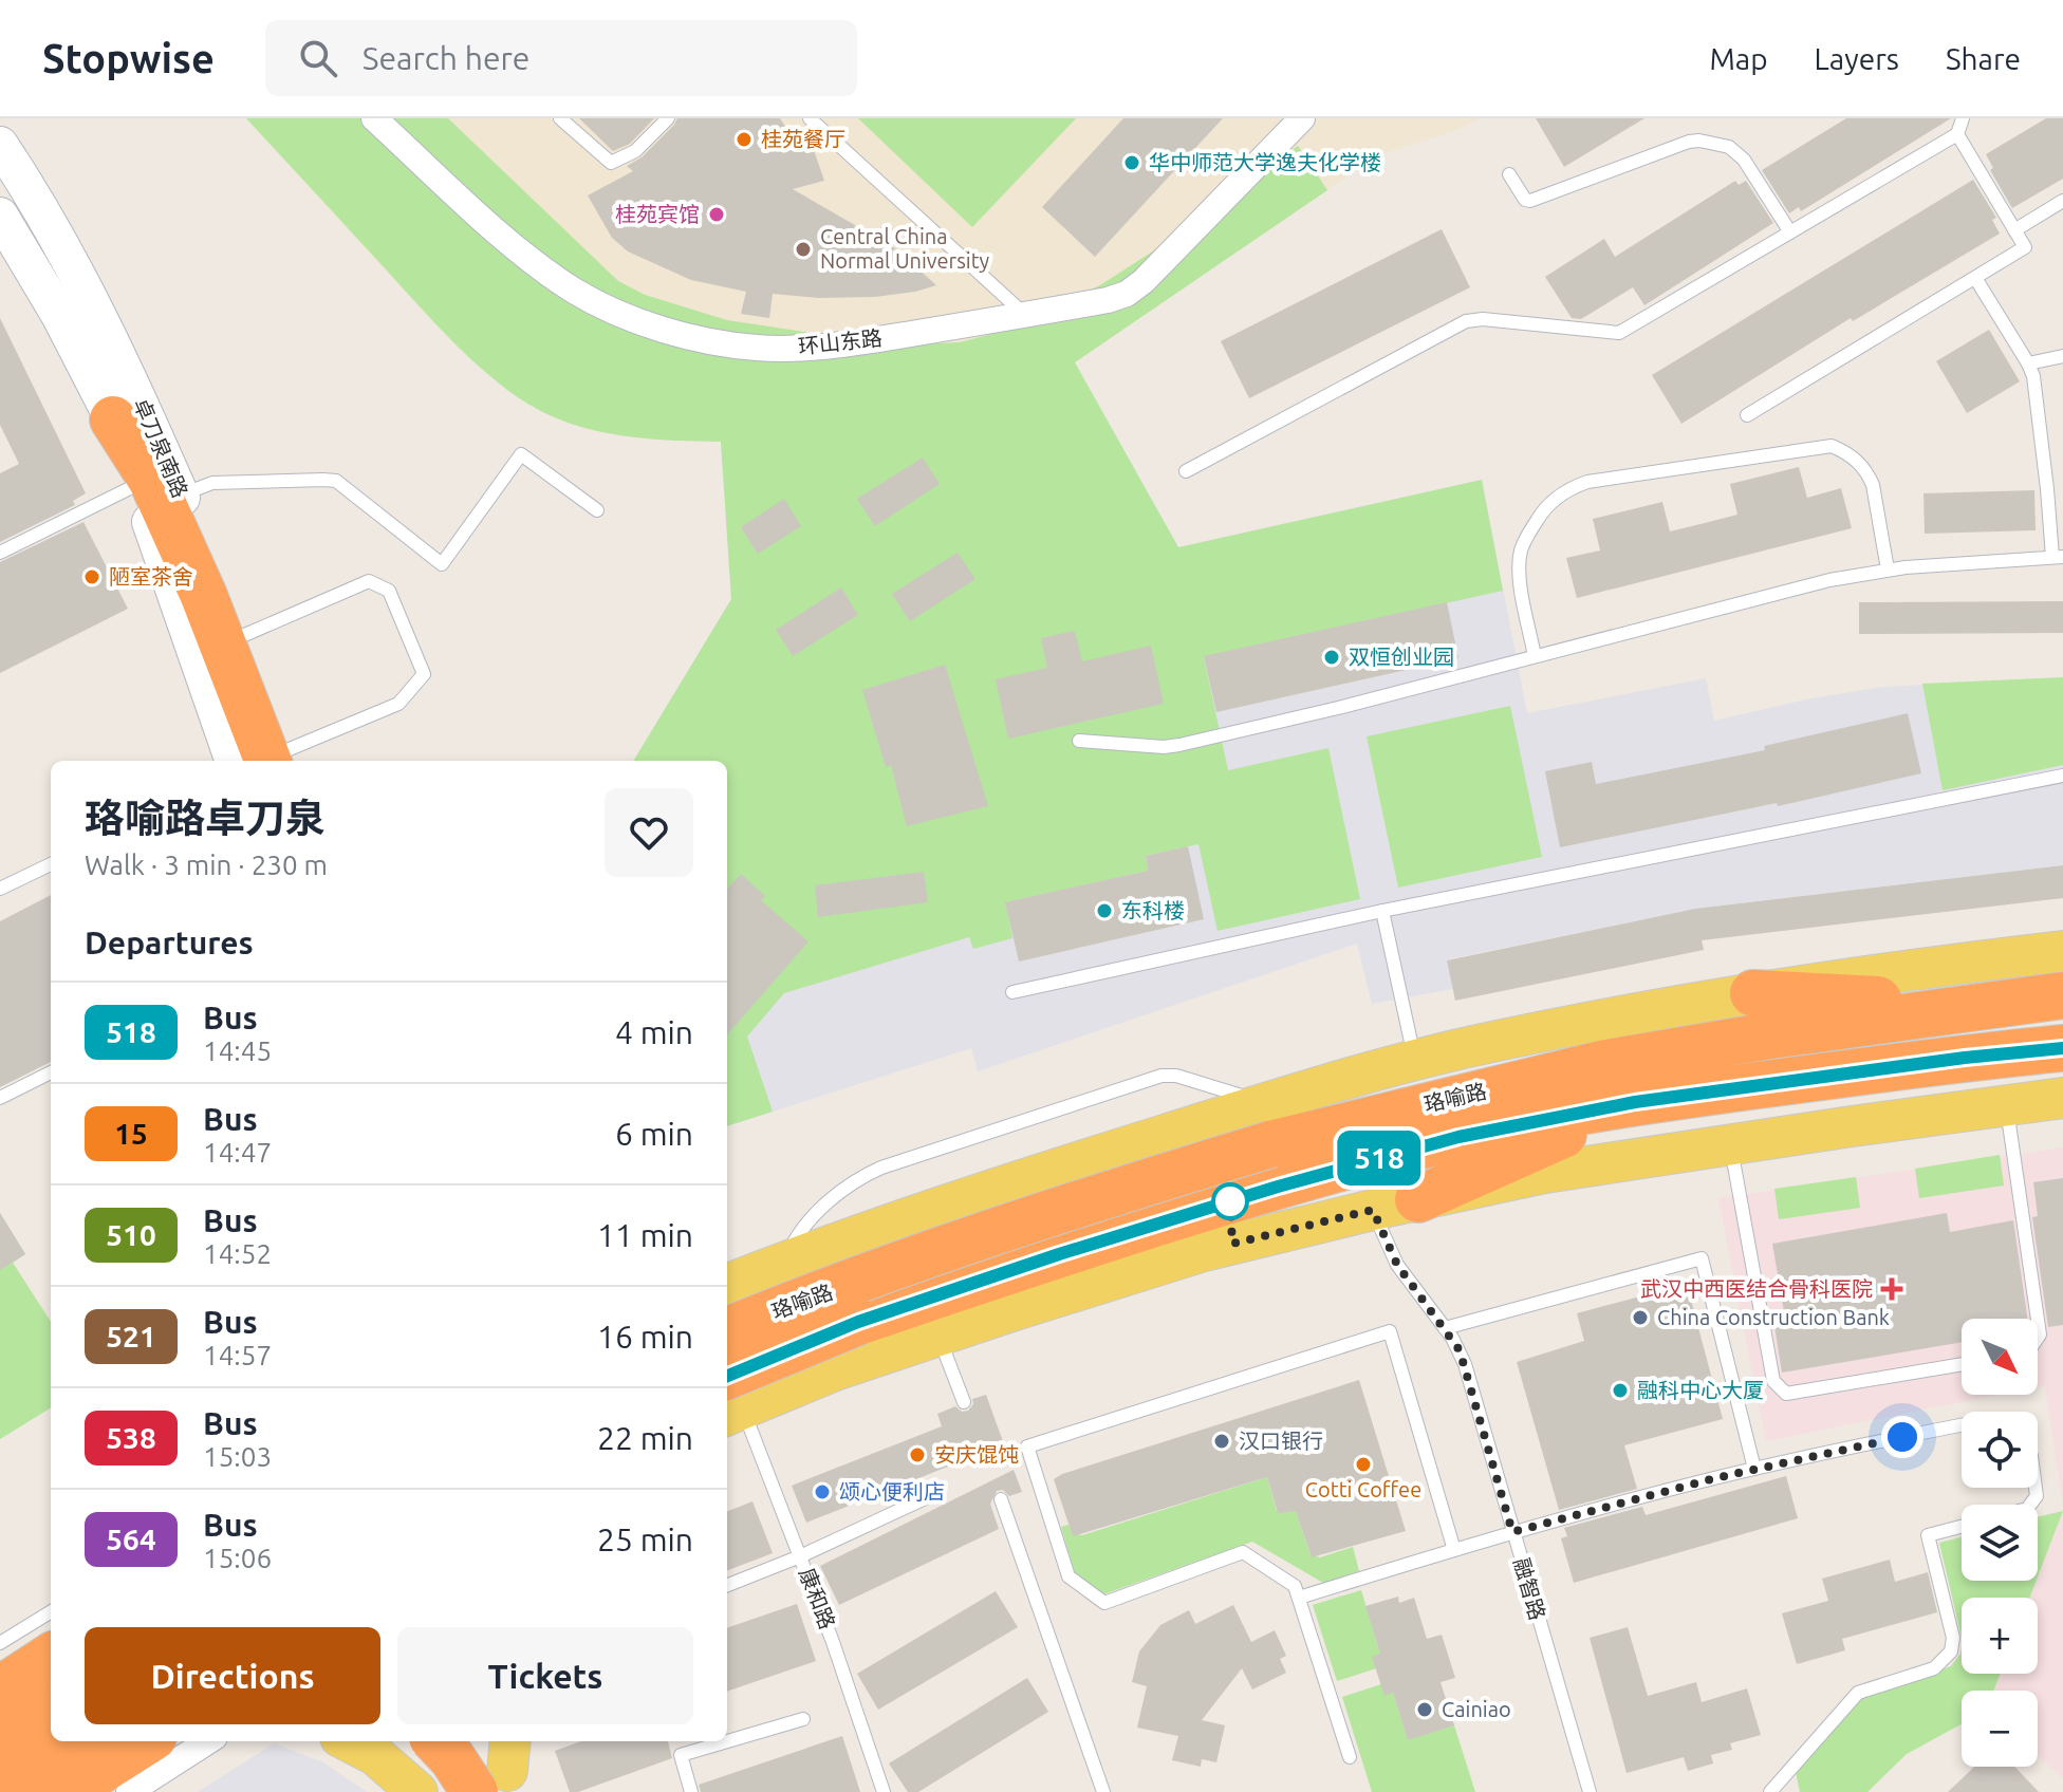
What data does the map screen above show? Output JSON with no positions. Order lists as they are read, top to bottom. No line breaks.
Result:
{"streets":{"highway":["珞喻路"],"main road":["卓刀泉南路"],"street":["环山东路"],"lane":["融智路","康和路"]},"crossings":[["珞喻路","康和路"]],"places":{"other":["桂苑餐厅","华中师范大学逸夫化学楼","桂苑宾馆","Central China Normal University","陋室茶舍","双恒创业园","东科楼","China Construction Bank","融科中心大厦","汉口银行","安庆馄饨","Cotti Coffee","颂心便利店","Cainiao"],"health":["武汉中西医结合骨科医院"]},"lines":["bus line 518"],"north":"bottom right","page":{"header":"Stopwise","search":"Search here","nav":["Map","Layers","Share"],"on_map":"518","heading":[["珞喻路卓刀泉","Walk · 3 min · 230 m"],"Departures"],"list":[{"mark":"518","name":"Bus","note":"14:45","value":"4 min"},{"mark":"15","name":"Bus","note":"14:47","value":"6 min"},{"mark":"510","name":"Bus","note":"14:52","value":"11 min"},{"mark":"521","name":"Bus","note":"14:57","value":"16 min"},{"mark":"538","name":"Bus","note":"15:03","value":"22 min"},{"mark":"564","name":"Bus","note":"15:06","value":"25 min"}],"map_buttons":["+","−"],"buttons":["Directions","Tickets"]}}
